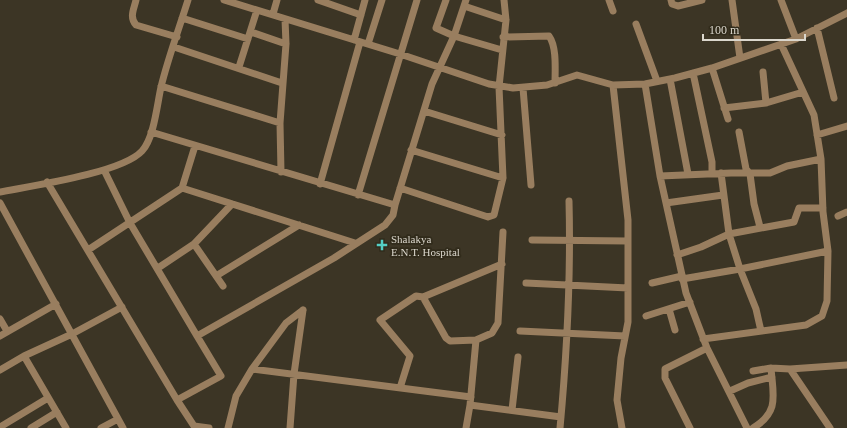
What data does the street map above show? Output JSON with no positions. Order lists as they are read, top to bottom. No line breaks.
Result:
{"places":{"health":["Shalakya E.N.T. Hospital"]},"scale_bar":"100 m"}
